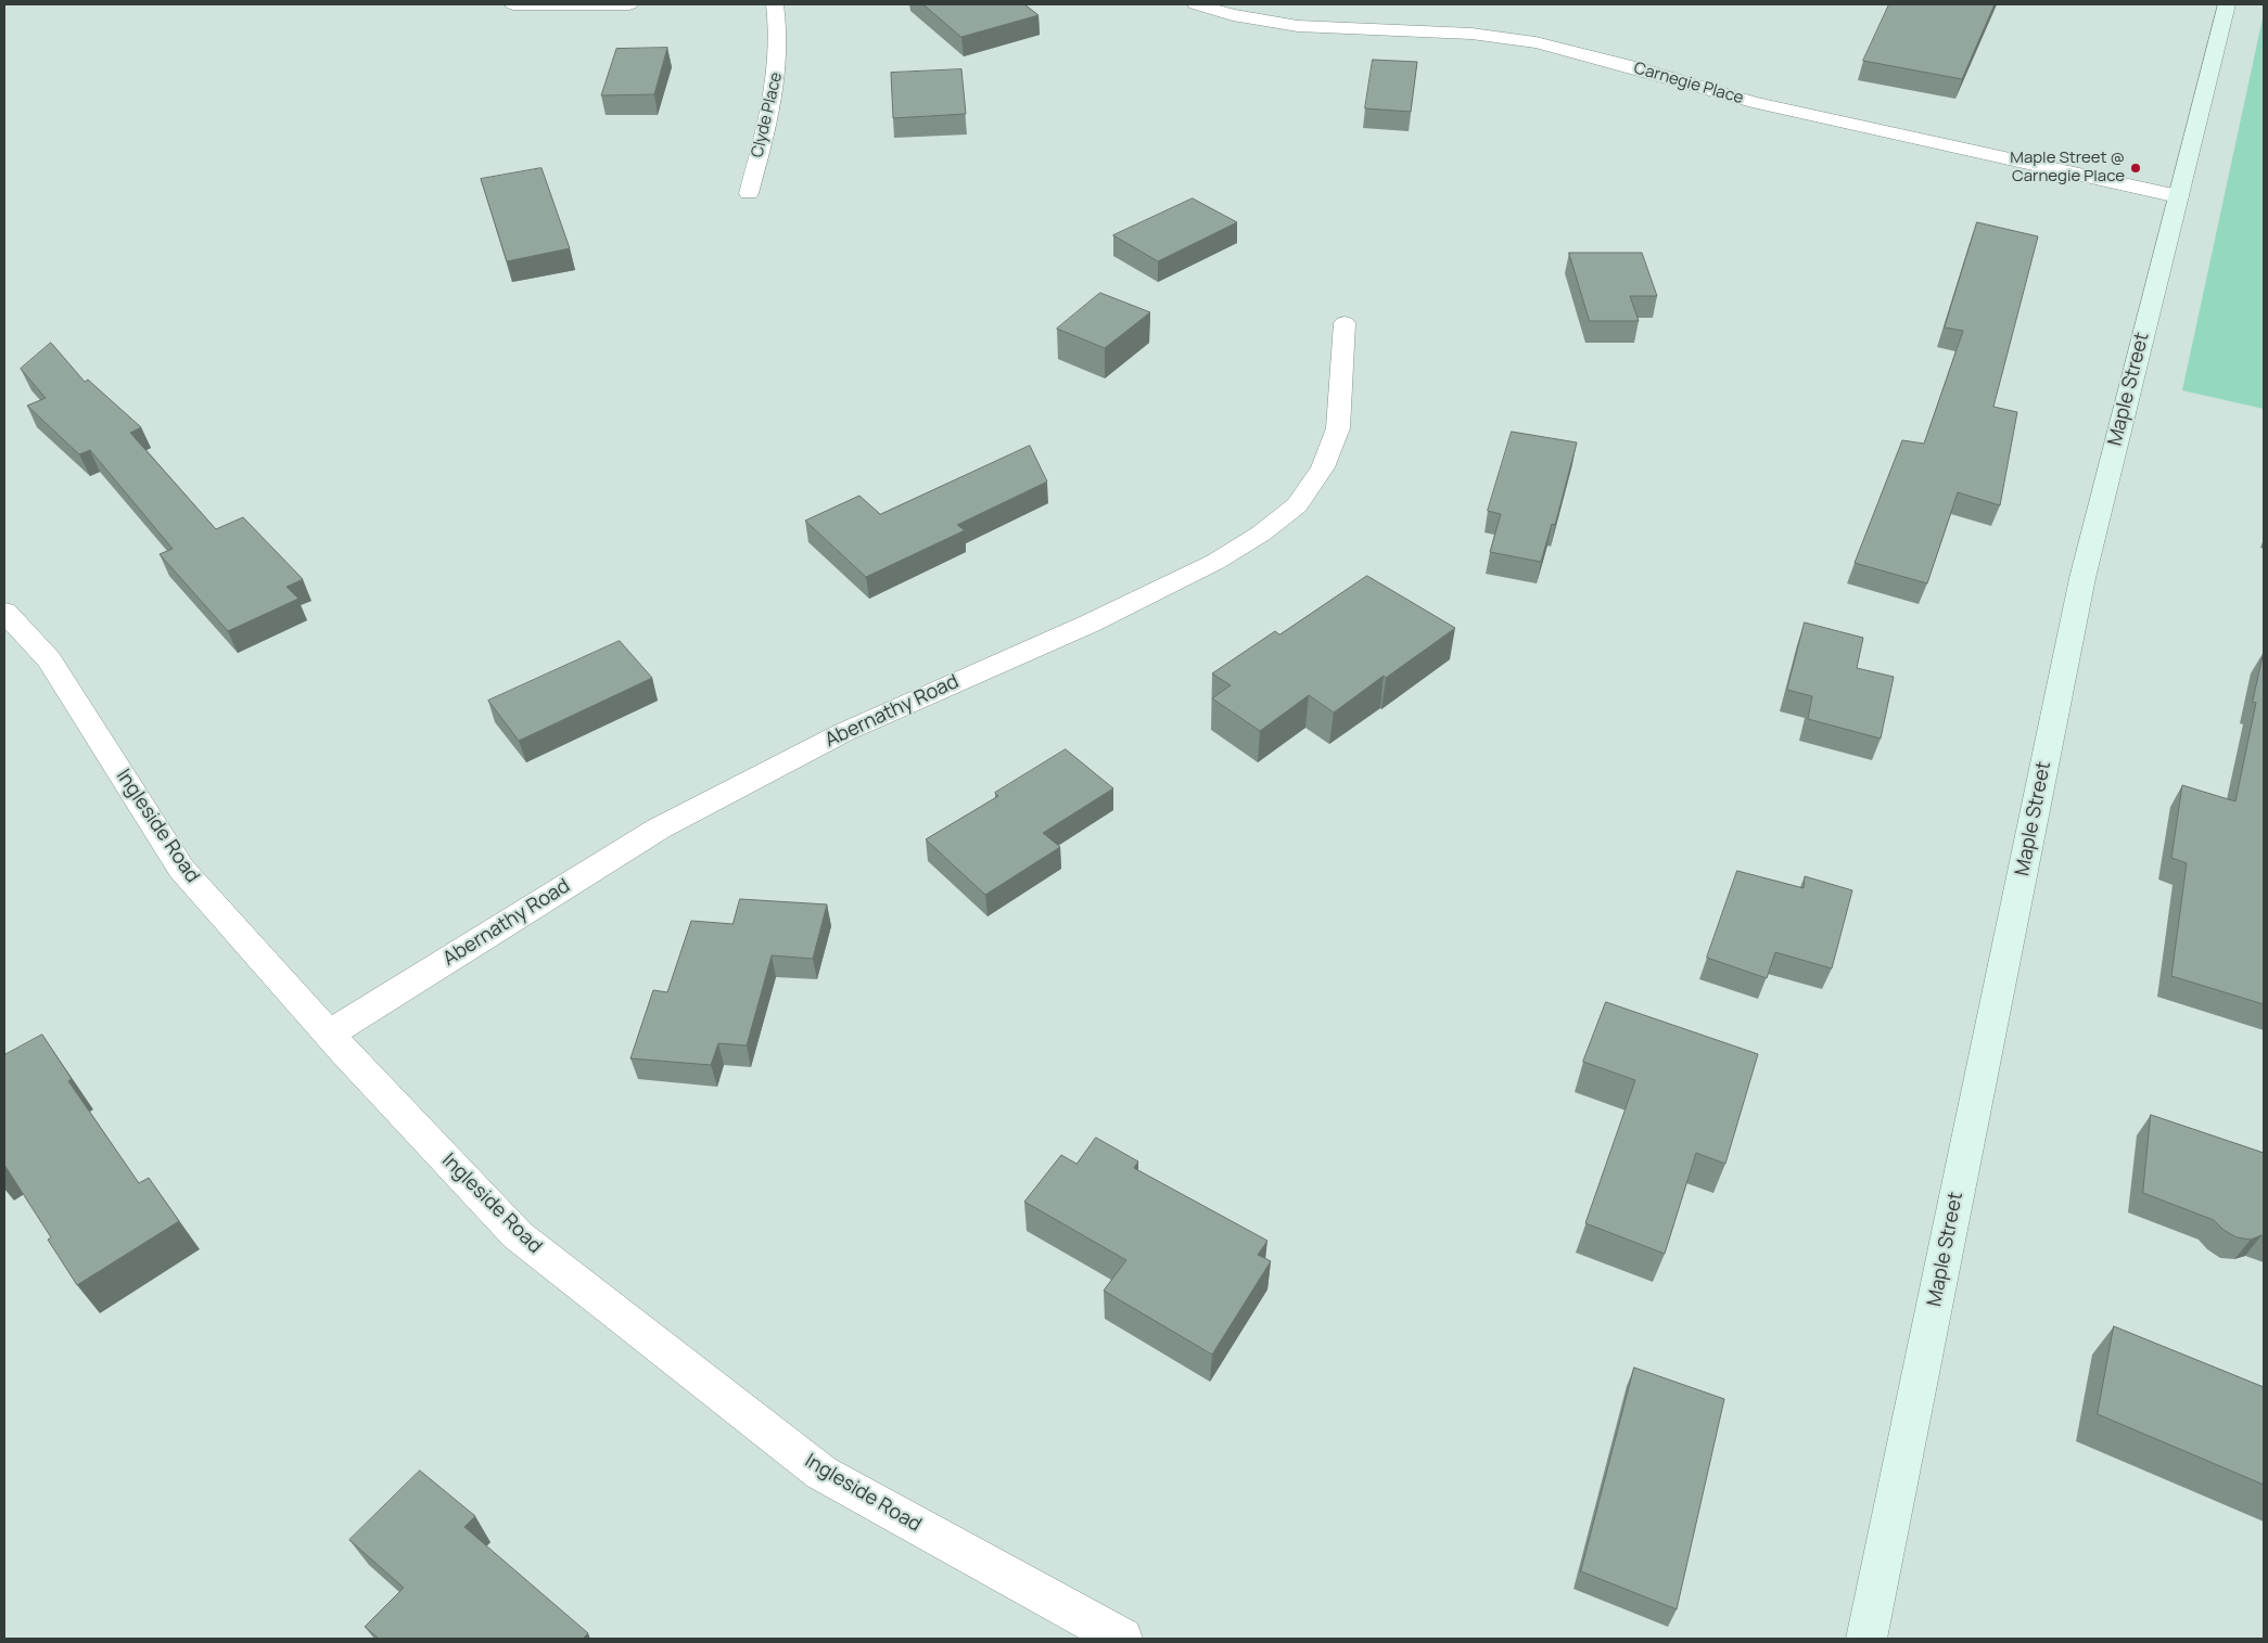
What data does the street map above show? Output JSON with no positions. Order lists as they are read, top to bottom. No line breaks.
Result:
{"streets":{"main road":["Maple Street"],"street":["Carnegie Place","Clyde Place","Abernathy Road","Ingleside Road"]},"crossings":[["Carnegie Place","Maple Street"],["Abernathy Road","Ingleside Road"]],"places":["Maple Street @ Carnegie Place"]}
